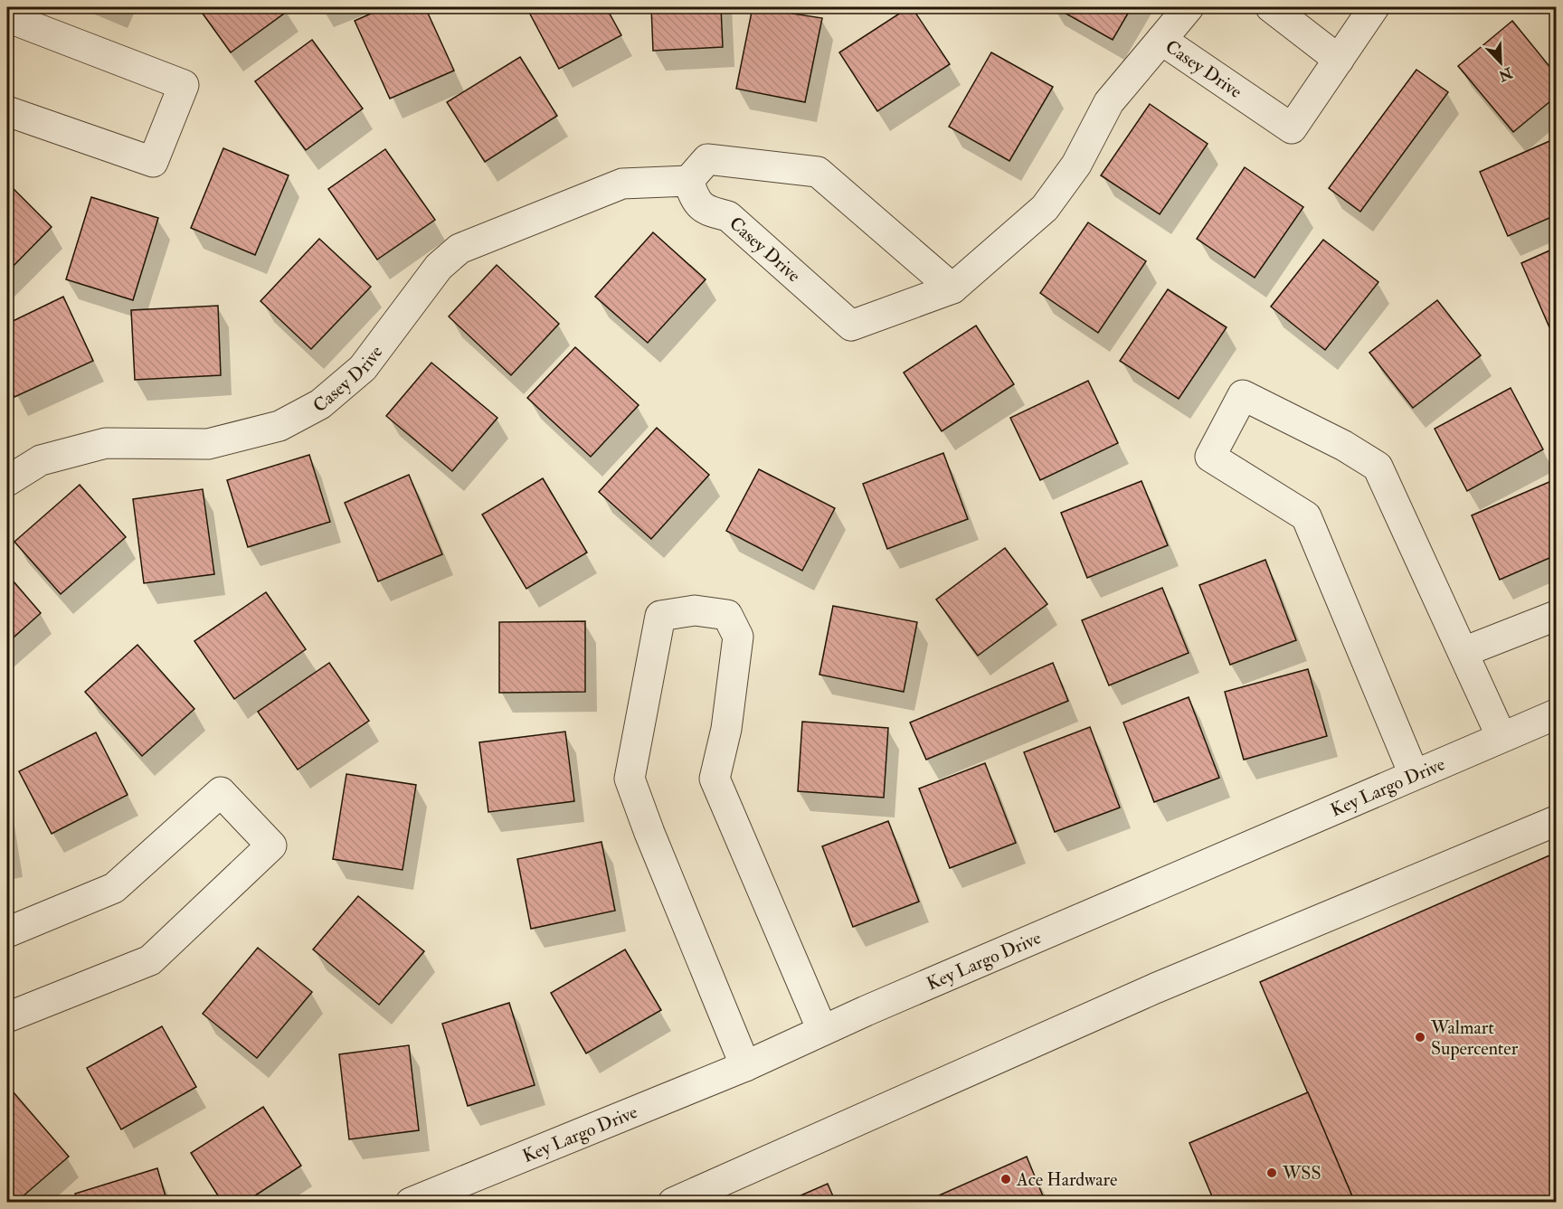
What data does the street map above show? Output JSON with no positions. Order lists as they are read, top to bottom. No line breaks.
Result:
{"streets":{"street":["Casey Drive","Key Largo Drive"]},"places":["Walmart Supercenter","WSS","Ace Hardware"],"north":"bottom right"}
